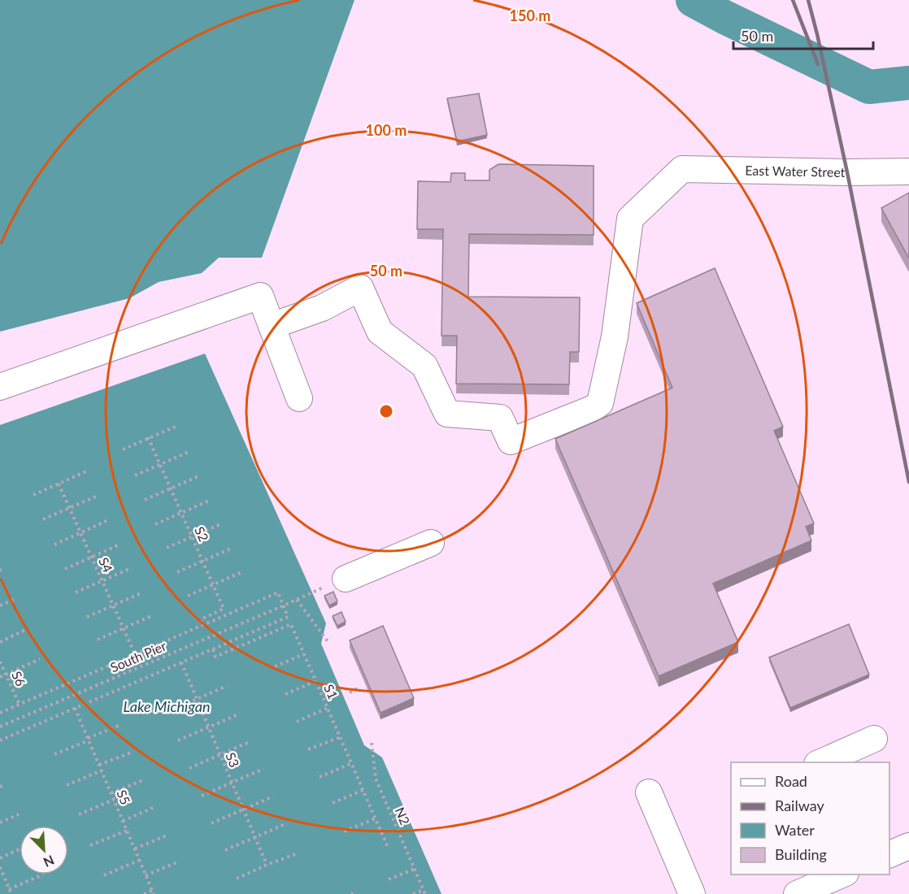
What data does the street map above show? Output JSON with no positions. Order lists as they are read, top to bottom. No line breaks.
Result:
{"streets":{"street":["East Water Street"],"path":["S2","S4","South Pier","S6","S1","S3","S5","N2"]},"water":["Lake Michigan"],"legend":["Road","Railway","Water","Building"],"scale_bar":"50 m","north":"bottom right","rings":["150 m","100 m","50 m"]}
